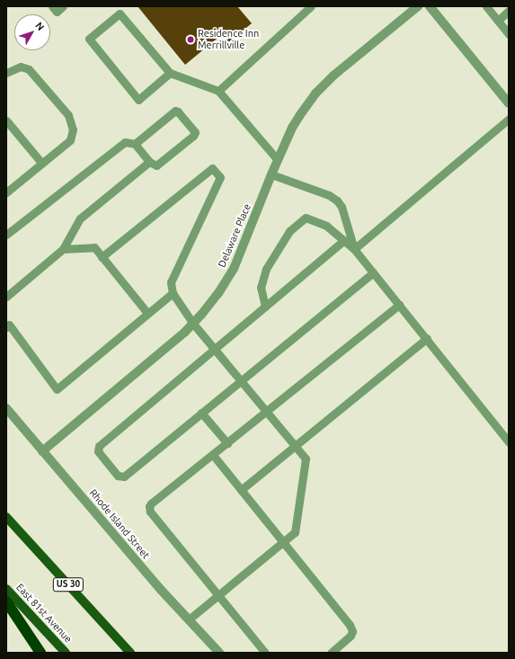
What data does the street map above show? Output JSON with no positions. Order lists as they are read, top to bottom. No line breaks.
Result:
{"streets":{"main road":["US 30","East 81st Avenue"],"street":["Delaware Place","Rhode Island Street"]},"crossings":[["Delaware Place","Rhode Island Street"]],"places":["Residence Inn Merrillville"],"north":"top right"}
